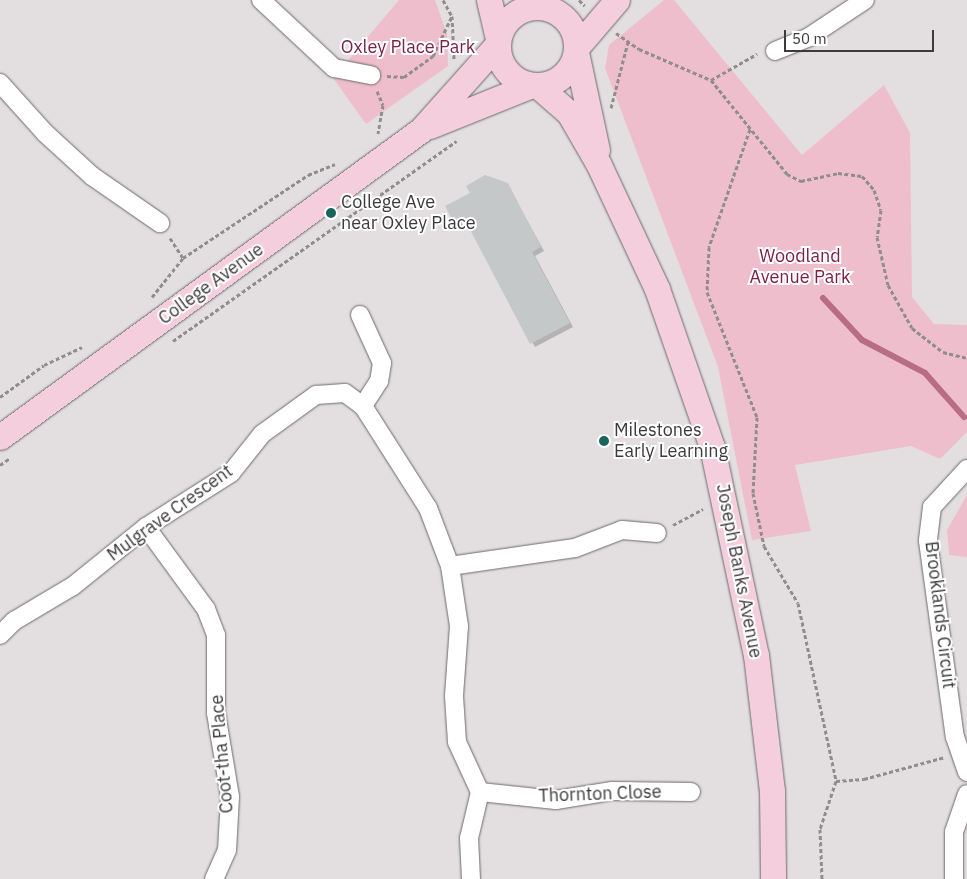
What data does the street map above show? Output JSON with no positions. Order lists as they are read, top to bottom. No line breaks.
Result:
{"streets":{"street":["College Avenue","Mulgrave Crescent","Joseph Banks Avenue","Brooklands Circuit","Coot-tha Place","Thornton Close"]},"crossings":[["College Avenue","Joseph Banks Avenue"],["Mulgrave Crescent","Coot-tha Place"],["Mulgrave Crescent","Thornton Close"]],"parks":["Oxley Place Park","Woodland Avenue Park"],"places":["College Ave near Oxley Place","Milestones Early Learning"],"scale_bar":"50 m"}
